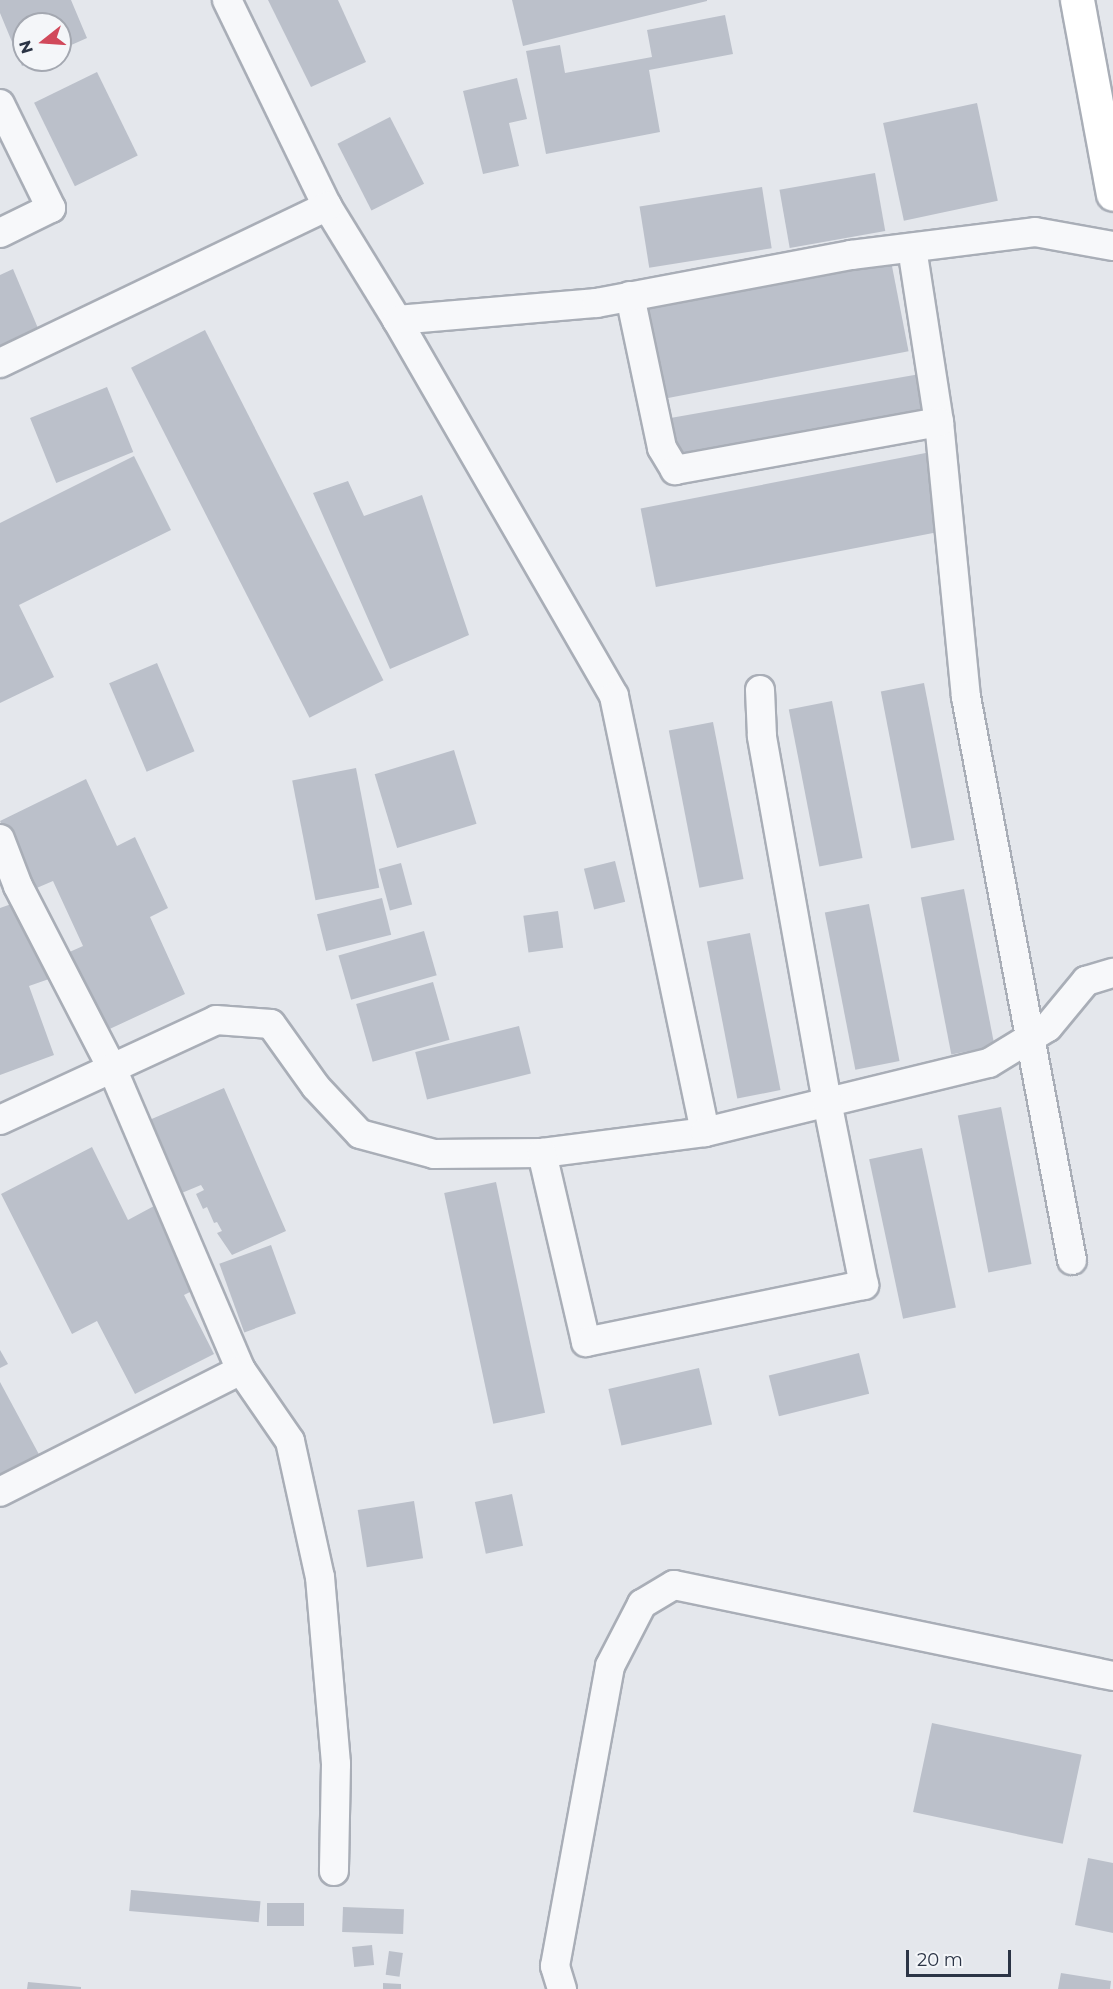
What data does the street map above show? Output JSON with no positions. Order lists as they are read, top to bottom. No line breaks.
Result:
{"scale_bar":"20 m","north":"left"}
